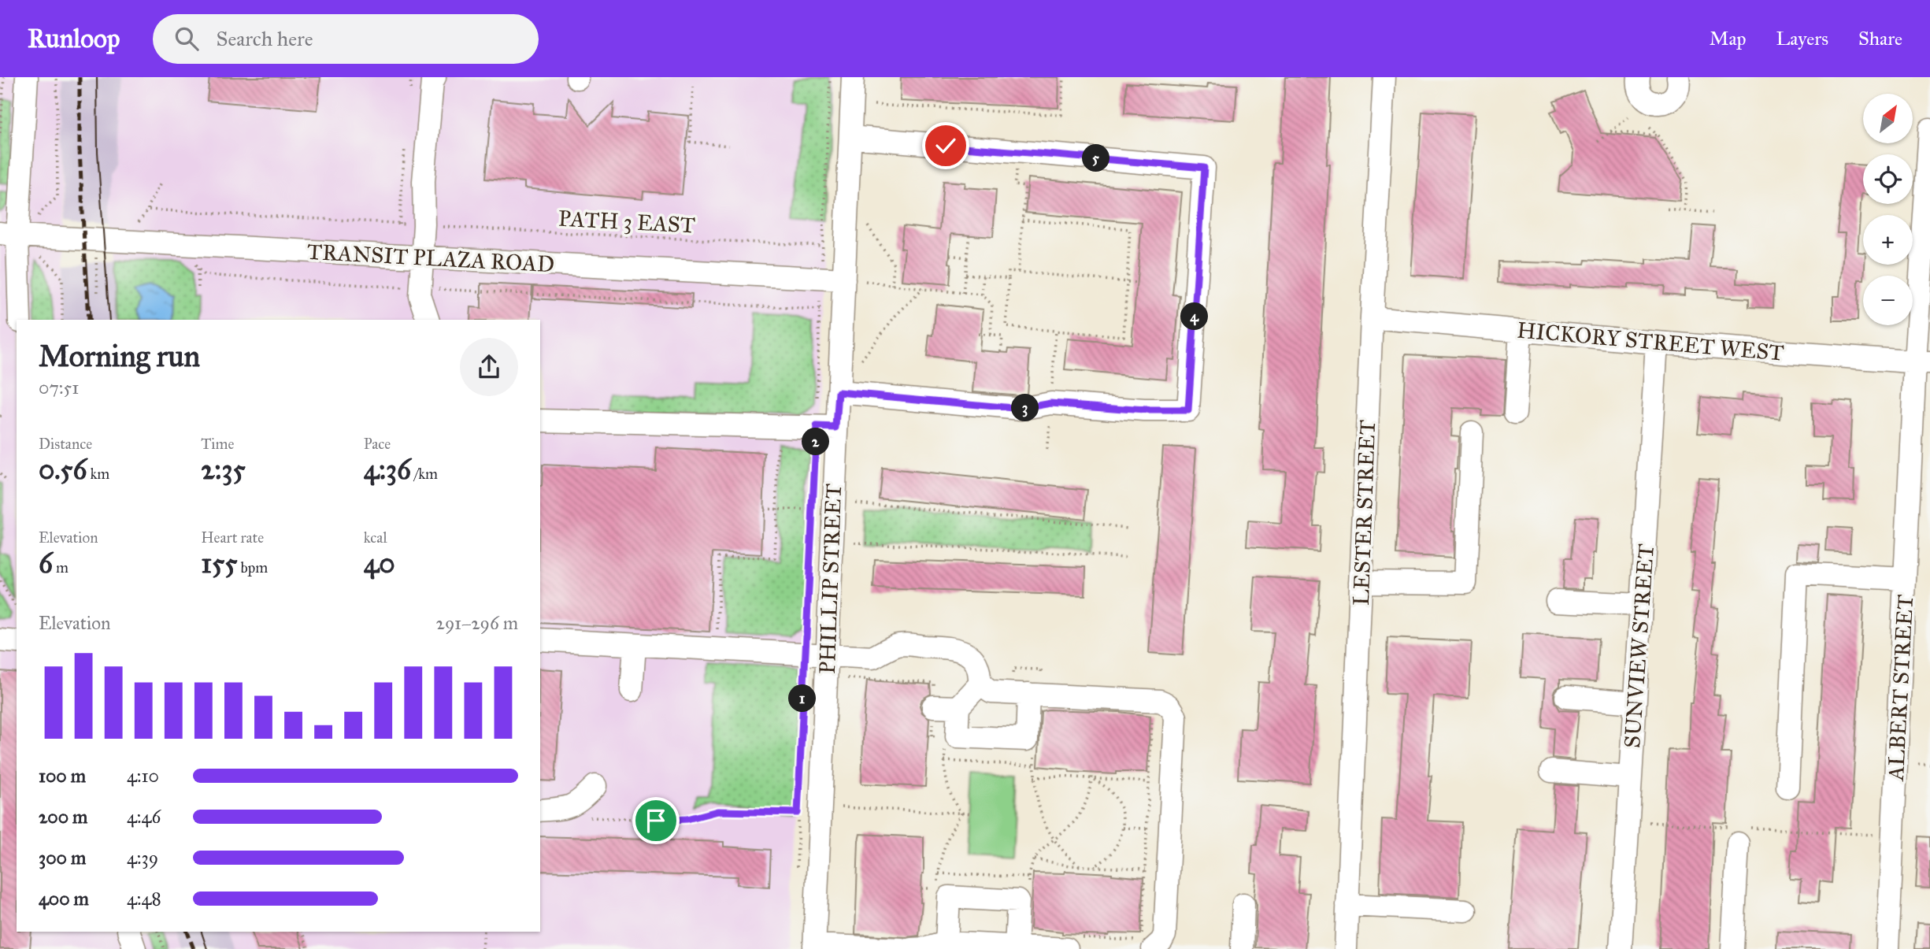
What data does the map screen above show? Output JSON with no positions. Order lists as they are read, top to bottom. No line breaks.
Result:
{"streets":{"street":["TRANSIT PLAZA ROAD","HICKORY STREET WEST","LESTER STREET","PHILLIP STREET","SUNVIEW STREET","ALBERT STREET"],"path":["PATH 3 EAST"]},"crossings":[["TRANSIT PLAZA ROAD","PHILLIP STREET"],["HICKORY STREET WEST","LESTER STREET"],["HICKORY STREET WEST","SUNVIEW STREET"],["HICKORY STREET WEST","ALBERT STREET"]],"north":"top right","page":{"header":"Runloop","search":"Search here","nav":["Map","Layers","Share"],"map_buttons":["+","−"],"pins":["5","4","3","2","1"],"heading":["Morning run","07:51"],"stats":[["Distance","0.56 km"],["Time","2:35"],["Pace","4:36 /km"],["Elevation","6 m"],["Heart rate","155 bpm"],["kcal","40"]],"chart":["Elevation","291–296 m"],"list":[{"name":"100 m","note":"4:10"},{"name":"200 m","note":"4:46"},{"name":"300 m","note":"4:39"},{"name":"400 m","note":"4:48"}]}}
